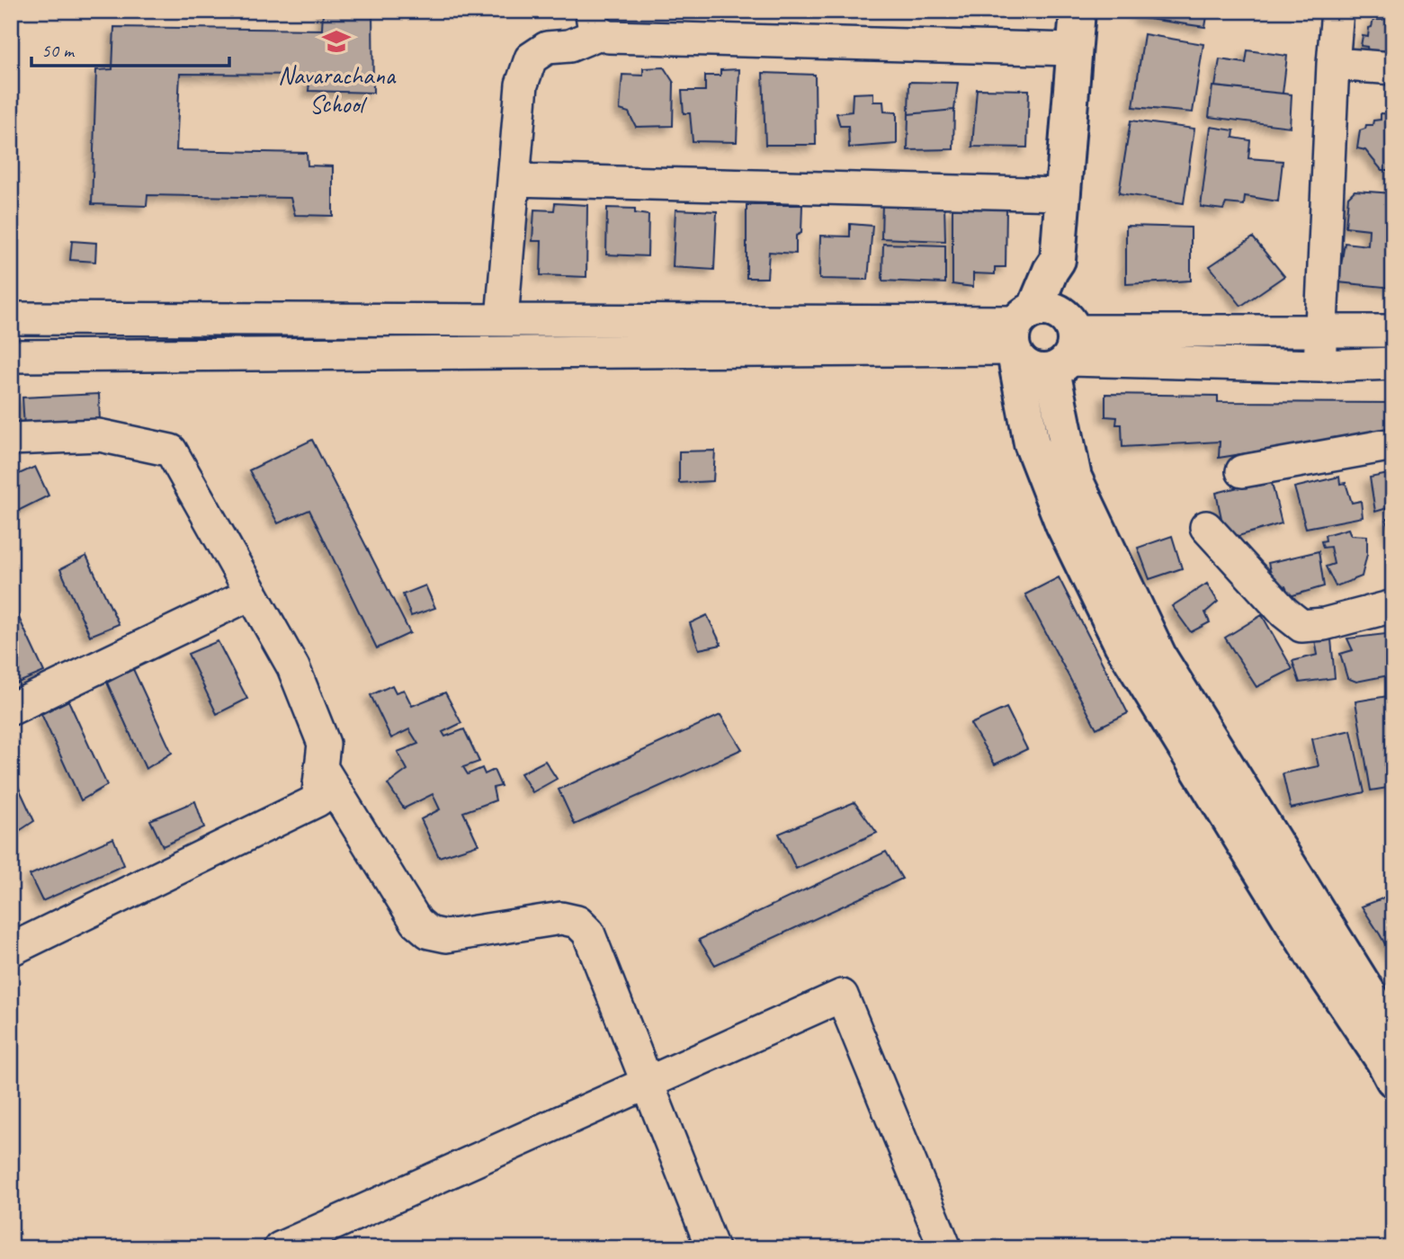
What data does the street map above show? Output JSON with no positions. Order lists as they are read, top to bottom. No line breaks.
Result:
{"places":{"school or university":["Navarachana School"]},"scale_bar":"50 m"}
